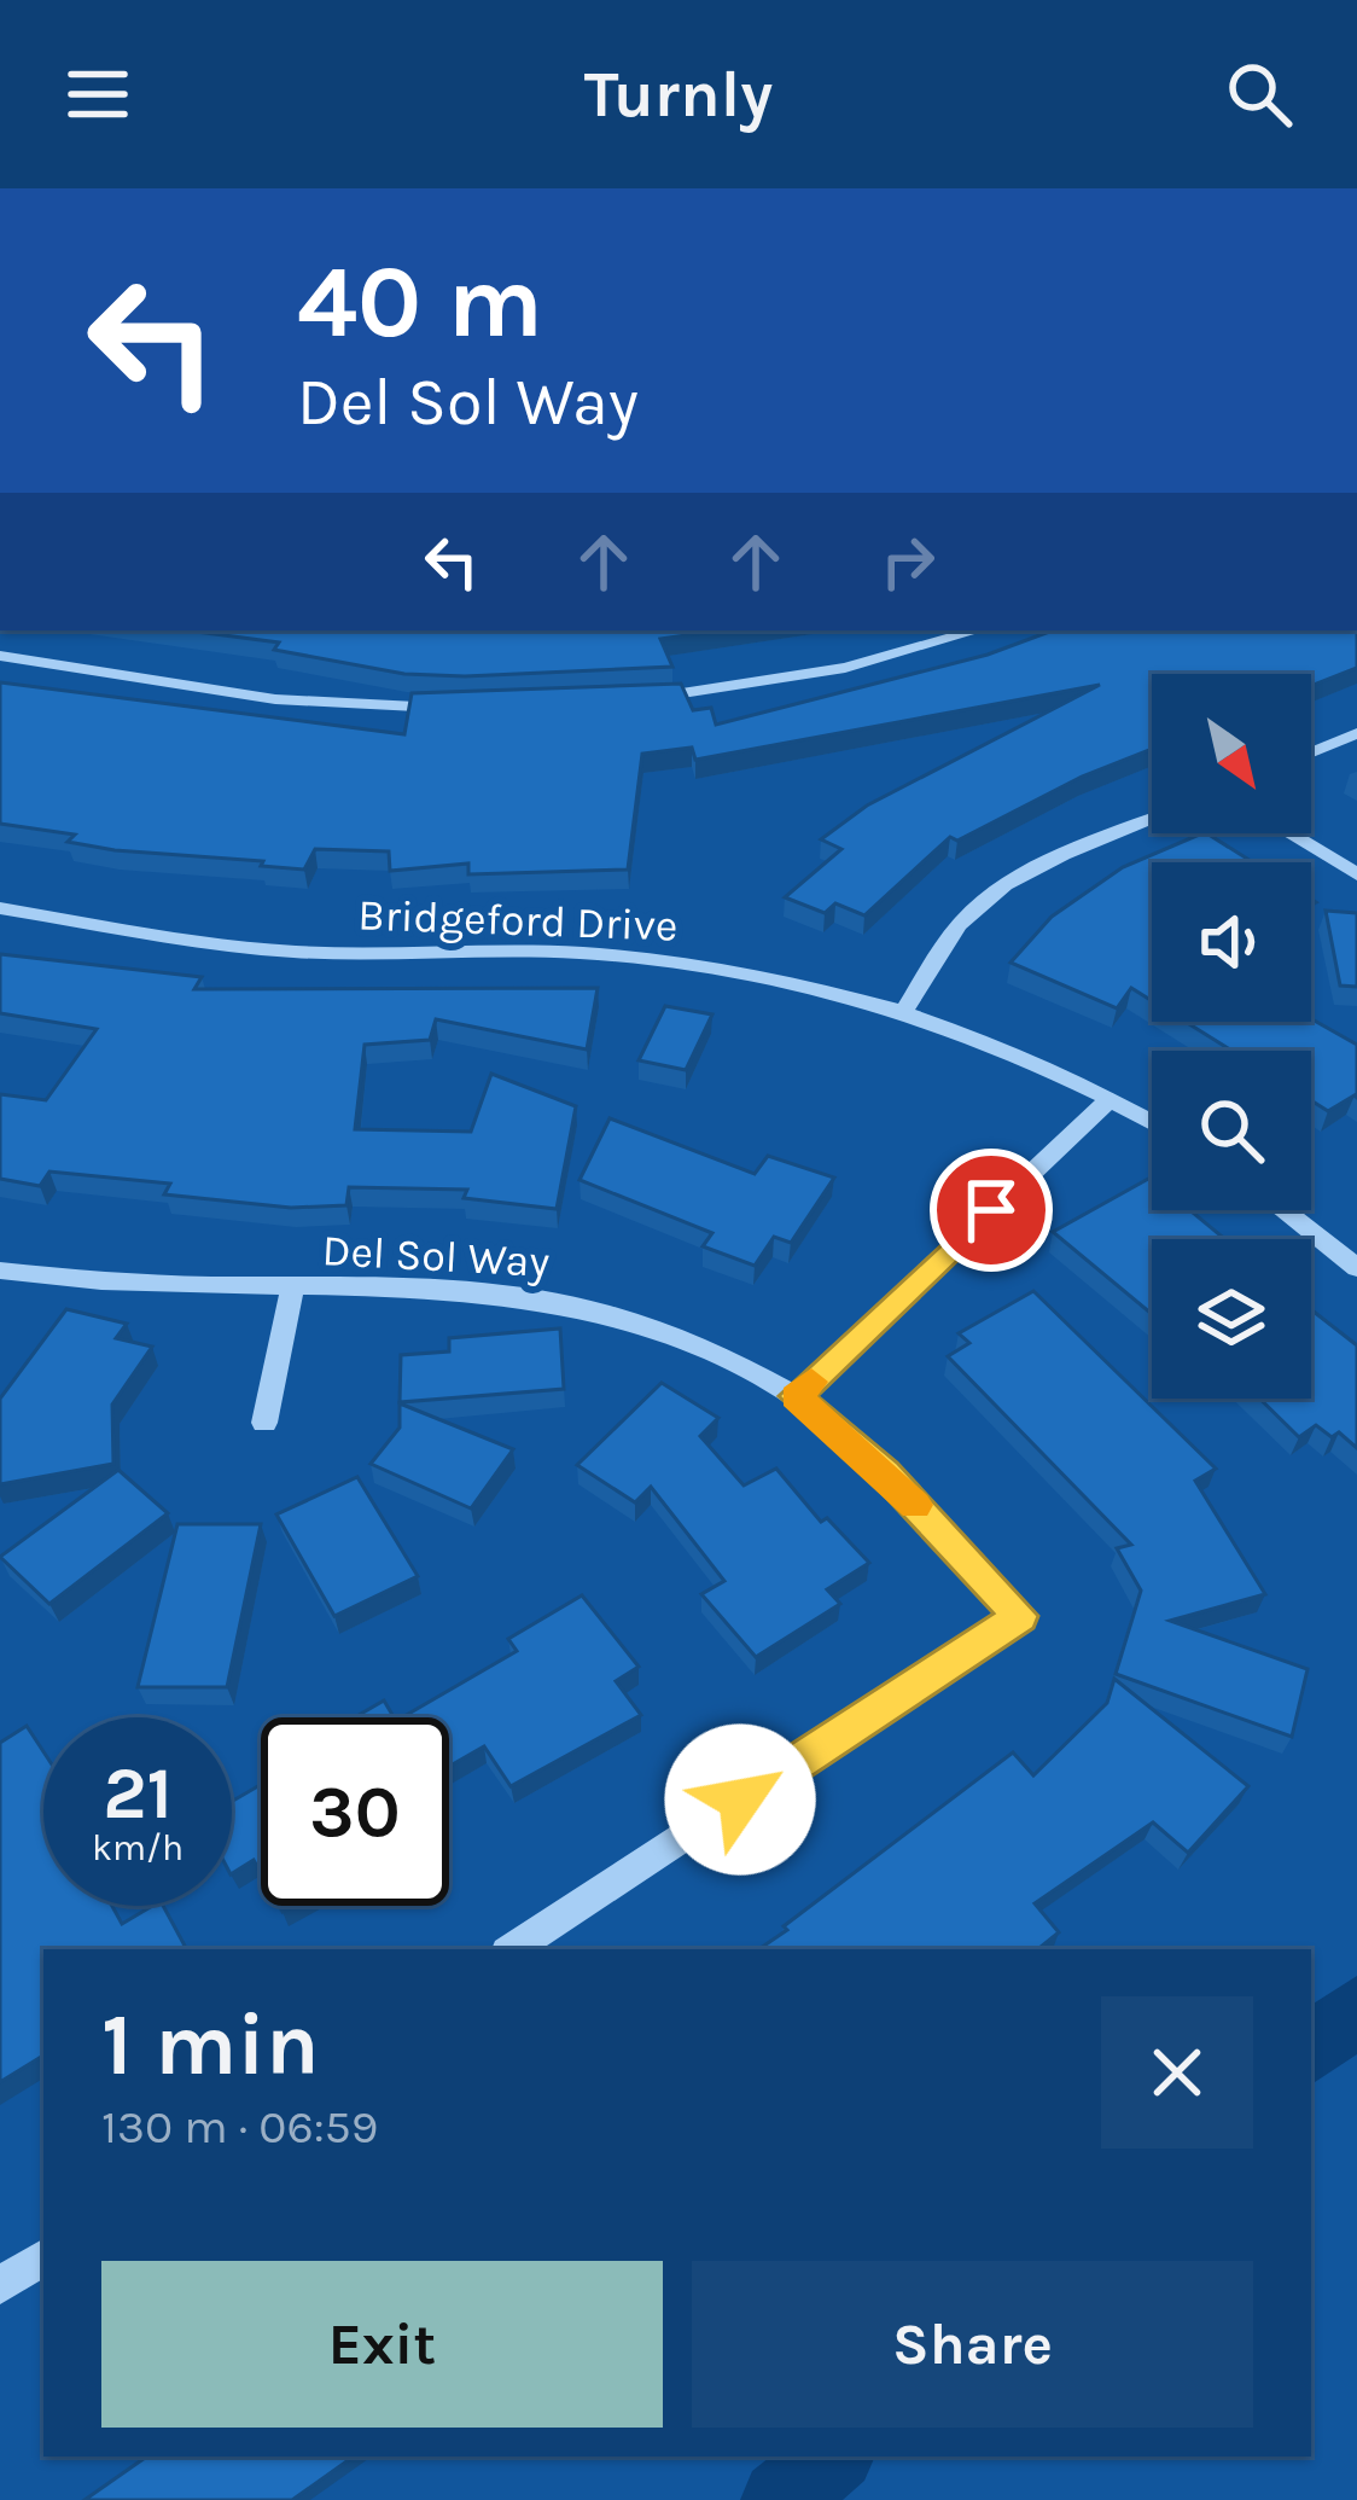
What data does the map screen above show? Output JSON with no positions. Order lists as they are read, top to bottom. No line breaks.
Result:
{"streets":{"street":["Bridgeford Drive","Del Sol Way"]},"north":"bottom right","page":{"header":"Turnly","turn":["40 m","Del Sol Way"],"speed":"21 km/h","limit":"30","heading":["1 min","130 m · 06:59"],"buttons":["Exit","Share"]}}
